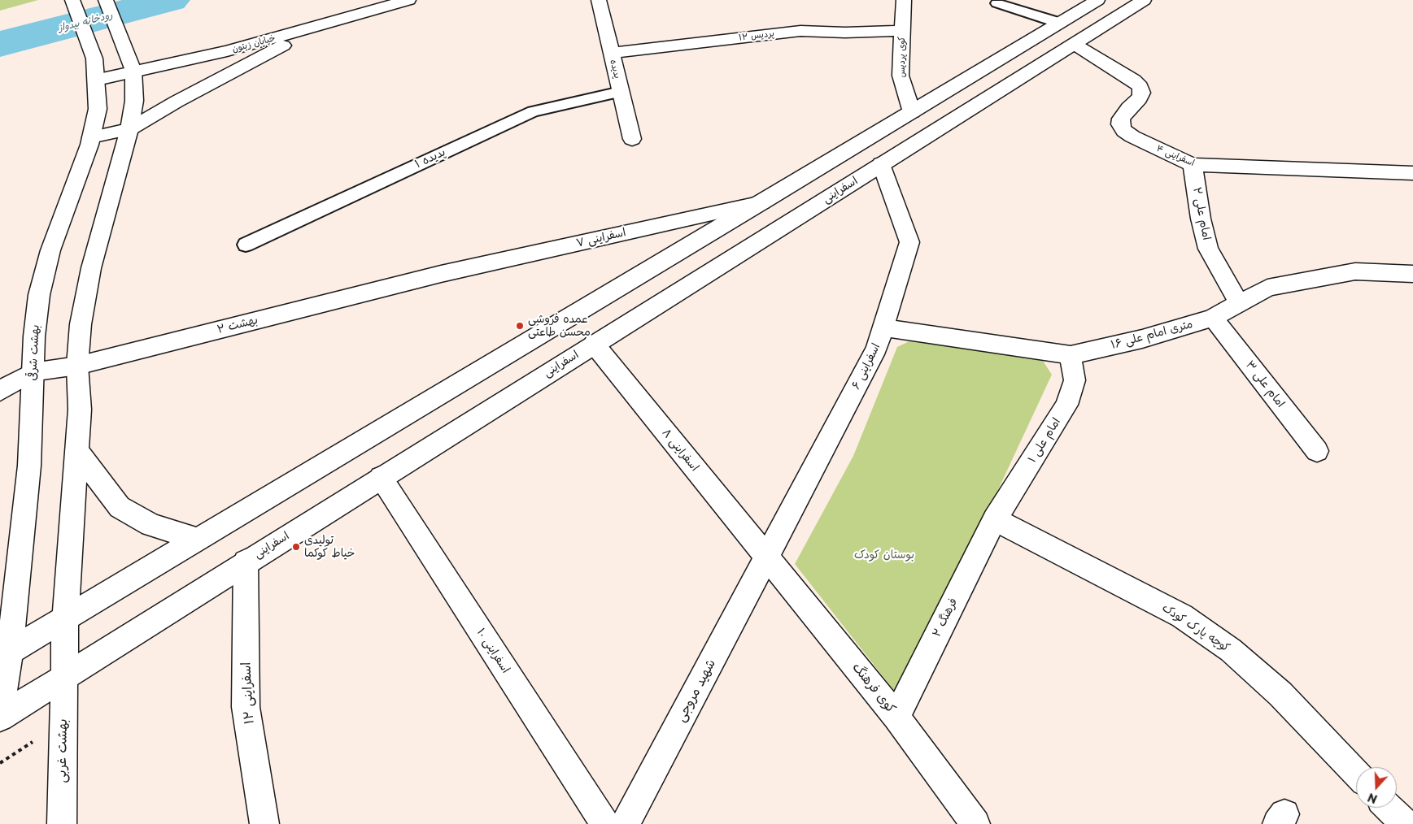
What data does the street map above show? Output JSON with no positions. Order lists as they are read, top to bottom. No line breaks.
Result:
{"streets":{"street":["پردیس ۱۲","خیابان زیتون","کوی پردیس","پدیده","اسفراینی ۴","اسفراینی","امام علی ۲","اسفراینی ۷","بهشت ۲","۱۶ متری امام علی","بهشت شرقی","اسفراینی ۶","امام علی ۳","امام علی ۱","اسفراینی ۸","فرهنگ ۲","کوچه پارک کودک","اسفراینی ۱۰","کوی فرهنگ","شهید مروجی","اسفراینی ۱۲","بهشت غربی"],"lane":["پدیده ۱"]},"crossings":[["پردیس ۱۲","کوی پردیس"],["پردیس ۱۲","پدیده"],["خیابان زیتون","بهشت شرقی"],["پدیده","پدیده ۱"],["اسفراینی ۴","اسفراینی"],["اسفراینی ۴","امام علی ۲"],["اسفراینی","بهشت شرقی"],["اسفراینی","اسفراینی ۶"],["اسفراینی","اسفراینی ۸"],["اسفراینی","اسفراینی ۱۰"],["اسفراینی","اسفراینی ۱۲"],["اسفراینی","بهشت غربی"],["امام علی ۲","۱۶ متری امام علی"],["اسفراینی ۷","بهشت ۲"],["بهشت ۲","بهشت شرقی"],["۱۶ متری امام علی","اسفراینی ۶"],["۱۶ متری امام علی","امام علی ۳"],["۱۶ متری امام علی","امام علی ۱"],["اسفراینی ۶","اسفراینی ۸"],["اسفراینی ۶","کوی فرهنگ"],["اسفراینی ۶","شهید مروجی"],["امام علی ۱","فرهنگ ۲"],["امام علی ۱","کوچه پارک کودک"],["اسفراینی ۸","کوی فرهنگ"],["اسفراینی ۸","شهید مروجی"],["فرهنگ ۲","کوچه پارک کودک"],["فرهنگ ۲","کوی فرهنگ"],["کوی فرهنگ","شهید مروجی"]],"water":["رودخانه بیدواز"],"parks":["بوستان کودک"],"places":["عمده فروشی محسن طاعتی","تولیدی خیاط کوکما"],"north":"bottom"}
